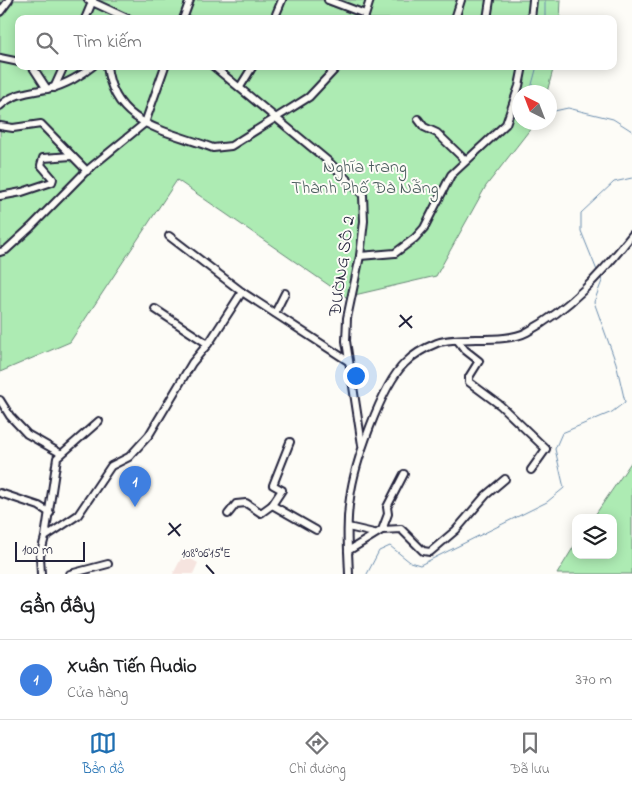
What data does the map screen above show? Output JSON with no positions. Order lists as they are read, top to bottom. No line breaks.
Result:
{"streets":{"street":["ĐƯỜNG SỐ 2"]},"parks":["Nghĩa trang Thành Phố Đà Nẵng"],"scale_bar":"100 m","north":"top left","page":{"search":"Tìm kiếm","pins":"1","scale":"100 m","heading":"Gần đây","list":[{"mark":"1","name":"Xuân Tiến Audio","note":"Cửa hàng","value":"370 m"}],"nav":["Bản đồ","Chỉ đường","Đã lưu"]},"coordinates":["108°06'15\"E"]}
